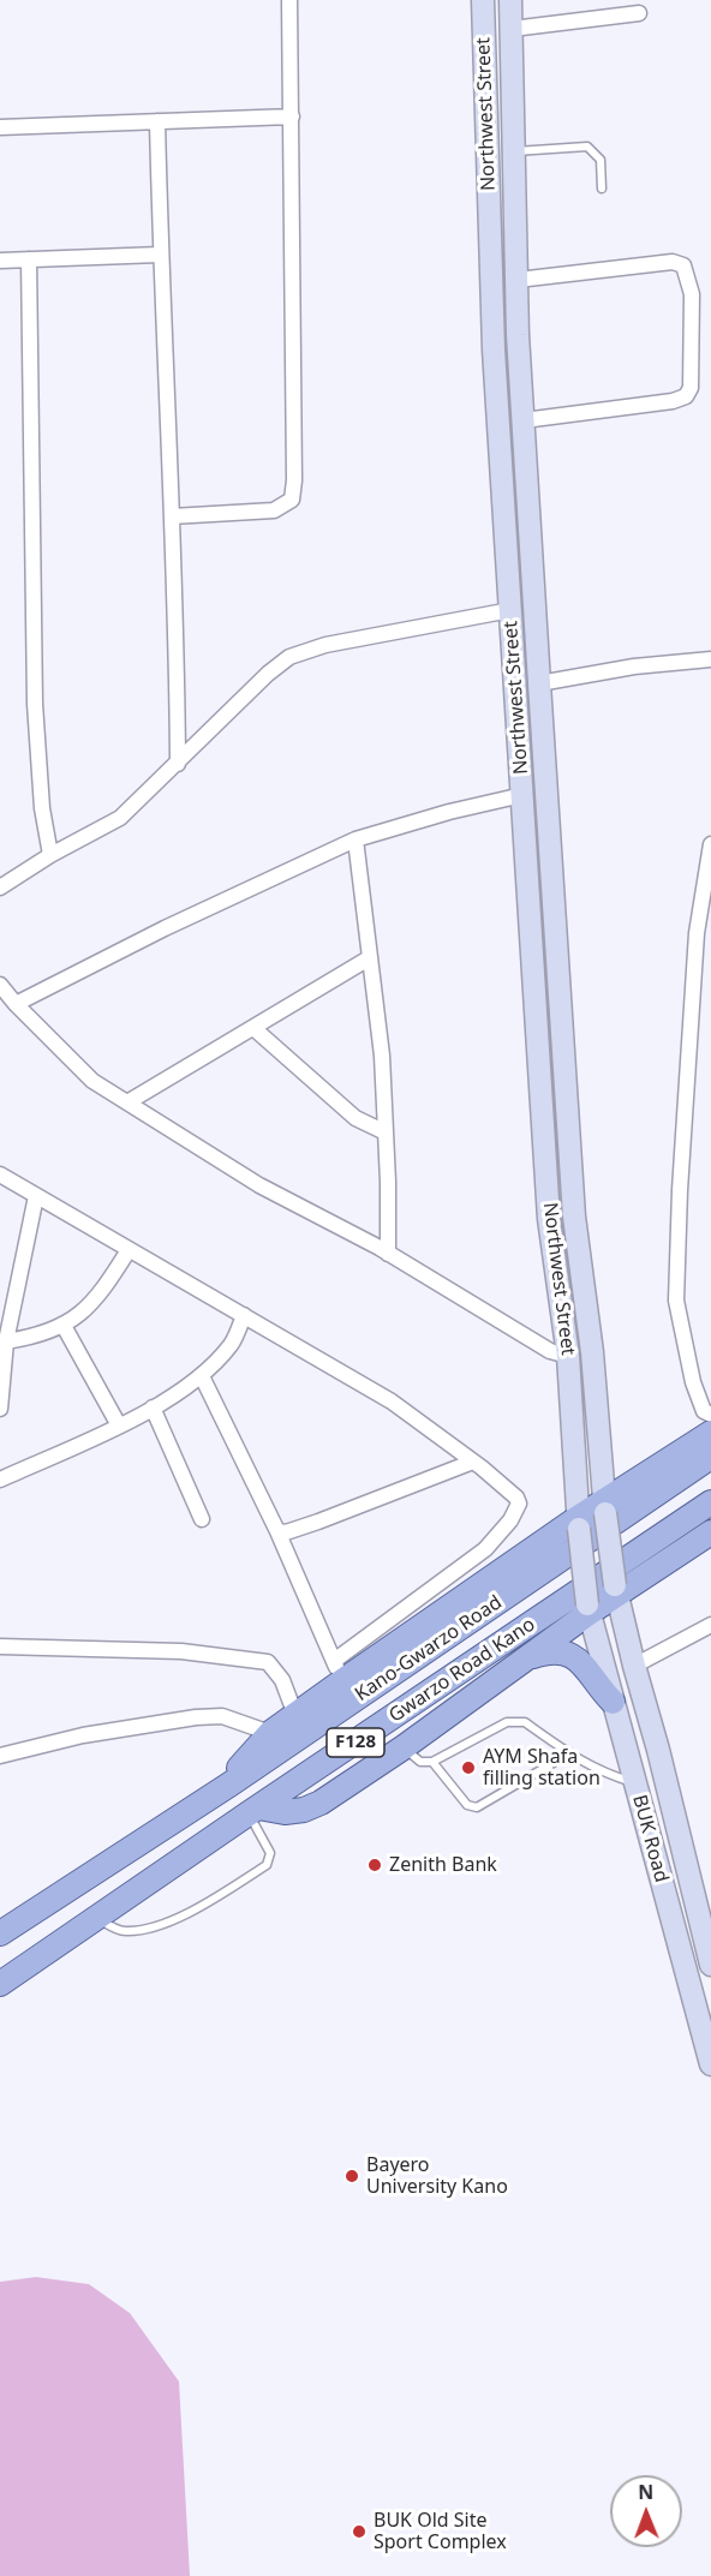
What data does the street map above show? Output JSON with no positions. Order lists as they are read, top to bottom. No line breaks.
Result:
{"streets":{"main road":["Northwest Street","Kano-Gwarzo Road","Gwarzo Road Kano","F128","BUK Road"]},"crossings":[["Northwest Street","BUK Road"]],"places":["AYM Shafa filling station","Zenith Bank","Bayero University Kano","BUK Old Site Sport Complex"],"north":"top"}
